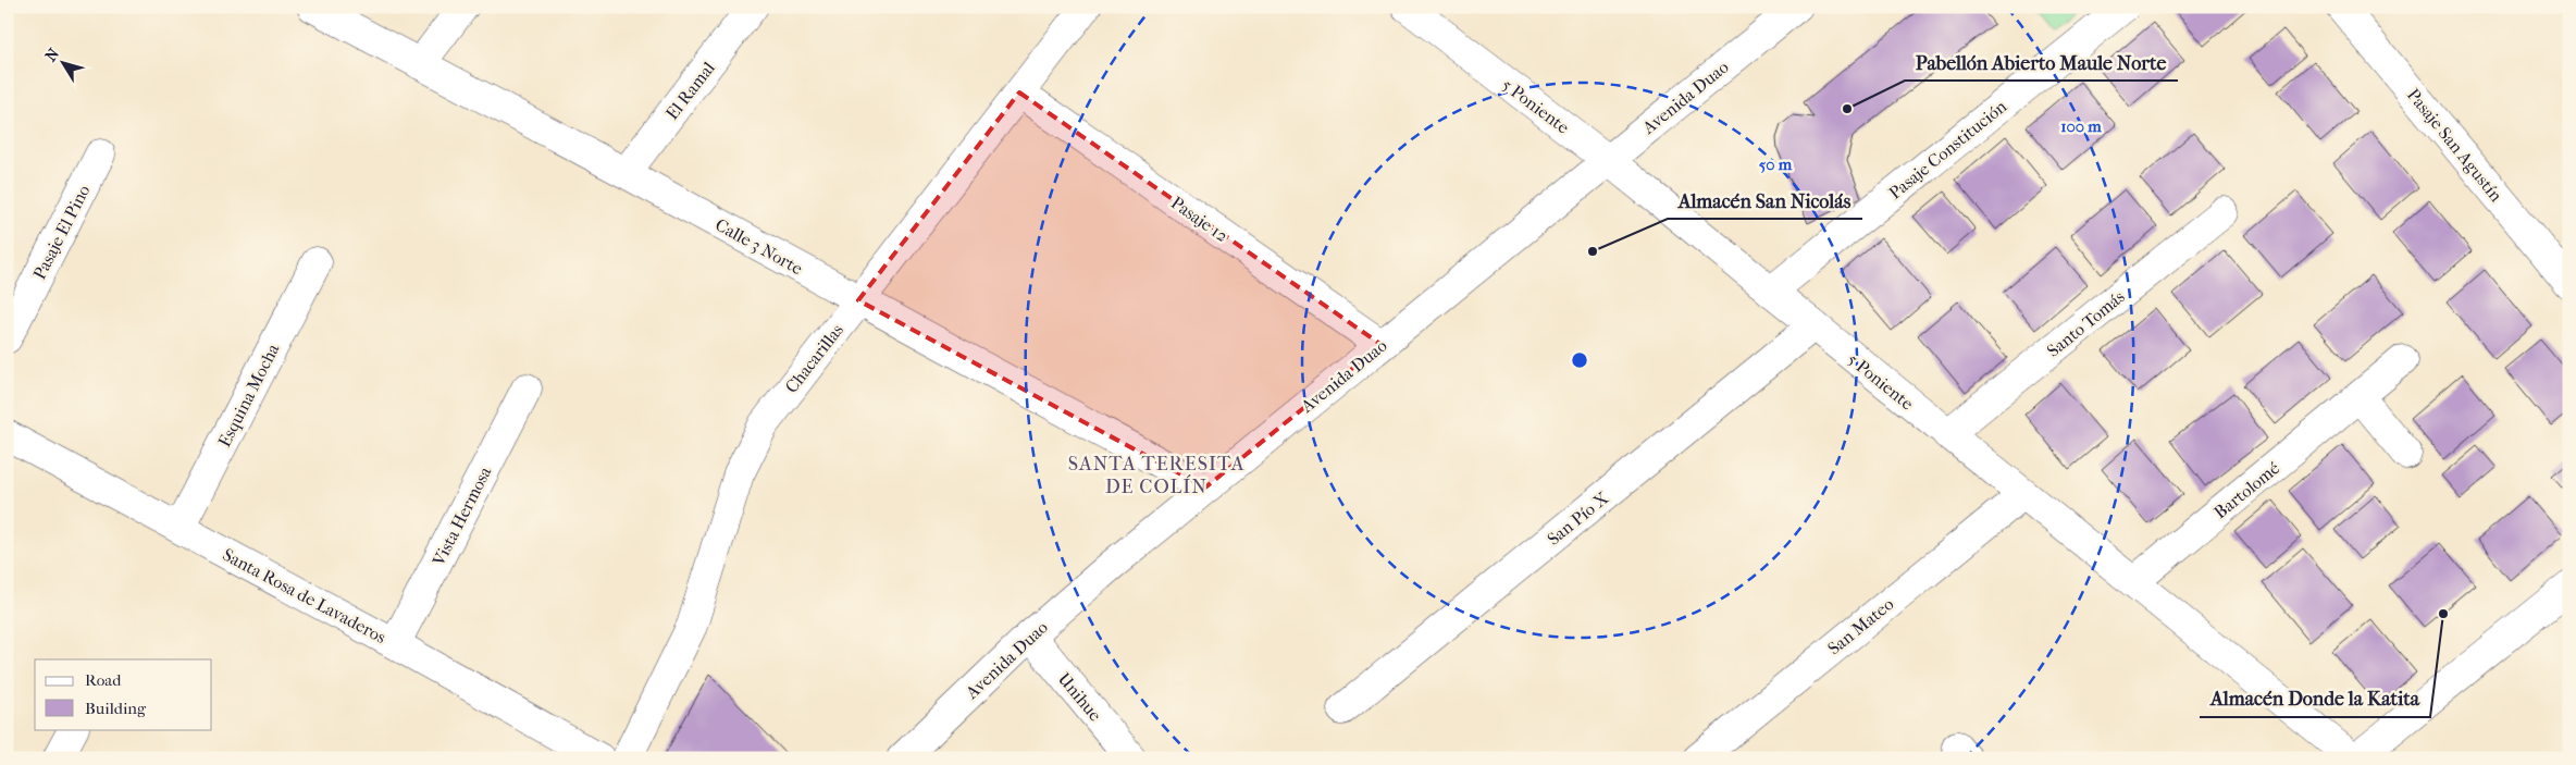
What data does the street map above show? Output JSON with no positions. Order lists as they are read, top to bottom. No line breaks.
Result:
{"streets":{"street":["El Ramal","Avenida Duao","5 Poniente","Pasaje San Agustín","Pasaje Constitución","Pasaje 12","Pasaje El Pino","Calle 3 Norte","Santo Tomás","Chacarillas","Esquina Mocha","Bartolomé","Vista Hermosa","San Pío X","Santa Rosa de Lavaderos","San Mateo","Unihue"]},"crossings":[["El Ramal","Calle 3 Norte"],["Avenida Duao","5 Poniente"],["Avenida Duao","Pasaje 12"],["Avenida Duao","Calle 3 Norte"],["Avenida Duao","Unihue"],["5 Poniente","Pasaje Constitución"],["5 Poniente","Santo Tomás"],["5 Poniente","Bartolomé"],["5 Poniente","San Pío X"],["5 Poniente","San Mateo"],["Pasaje 12","Chacarillas"],["Calle 3 Norte","Chacarillas"],["Esquina Mocha","Santa Rosa de Lavaderos"],["Vista Hermosa","Santa Rosa de Lavaderos"]],"districts":["SANTA TERESITA DE COLÍN"],"places":["Pabellón Abierto Maule Norte","Almacén San Nicolás","Almacén Donde la Katita"],"legend":["Road","Building"],"north":"top left","rings":["100 m","50 m"]}
